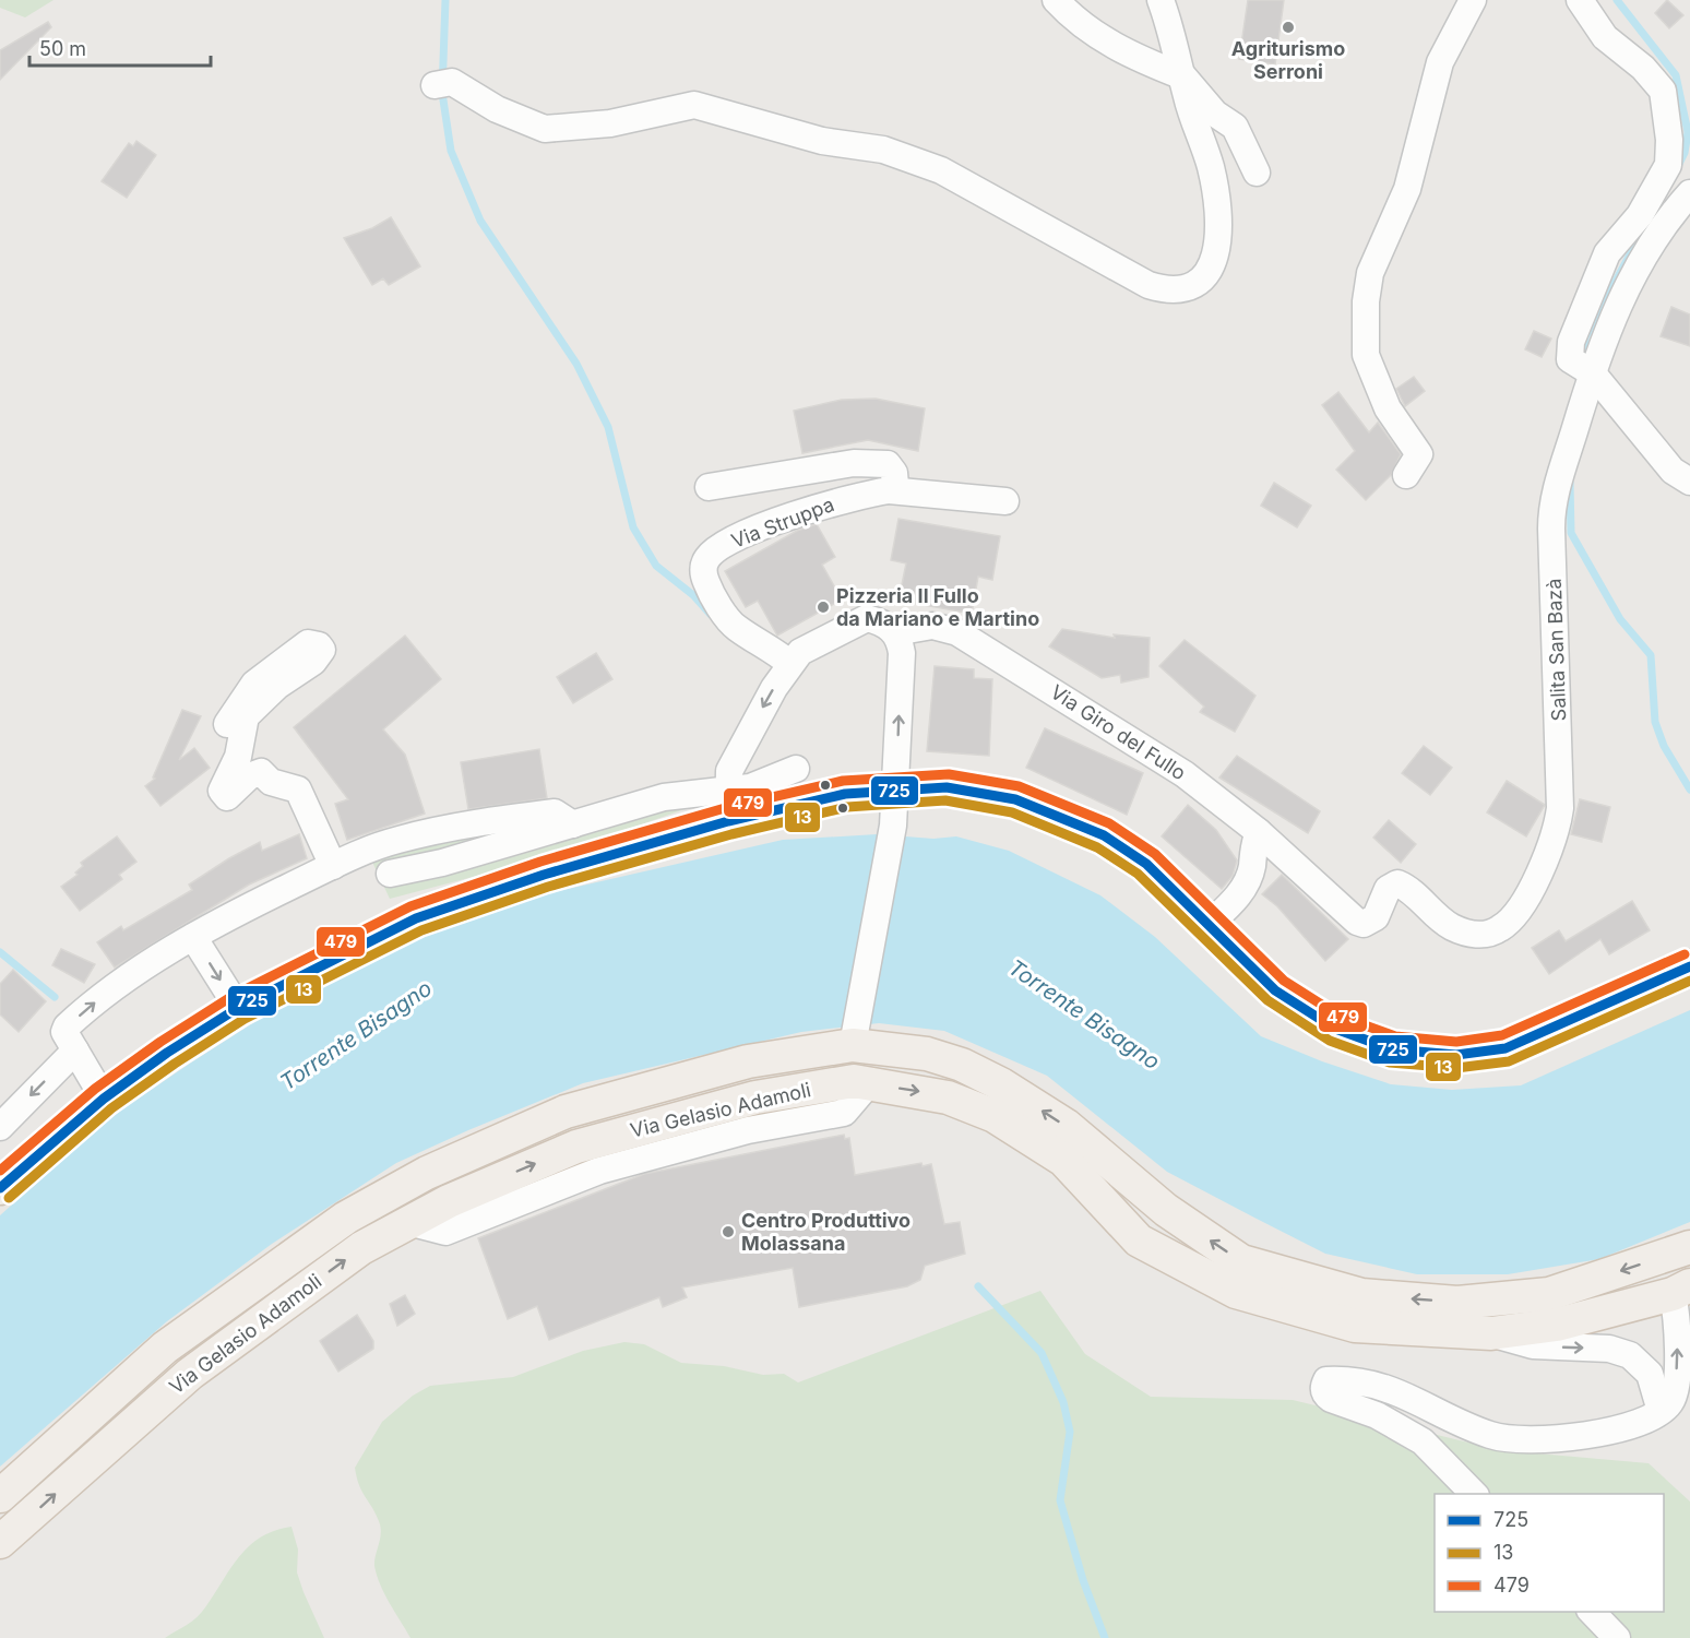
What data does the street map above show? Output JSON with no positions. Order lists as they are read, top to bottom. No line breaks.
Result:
{"streets":{"main road":["Via Gelasio Adamoli"],"street":["Via Struppa","Salita San Bazà","Via Giro del Fullo"]},"crossings":[["Salita San Bazà","Via Giro del Fullo"]],"water":["Torrente Bisagno"],"places":["Agriturismo Serroni","Pizzeria Il Fullo da Mariano e Martino","Centro Produttivo Molassana"],"lines":["transit line 479","transit line 725","transit line 13"],"legend":["725","13","479"],"scale_bar":"50 m"}
